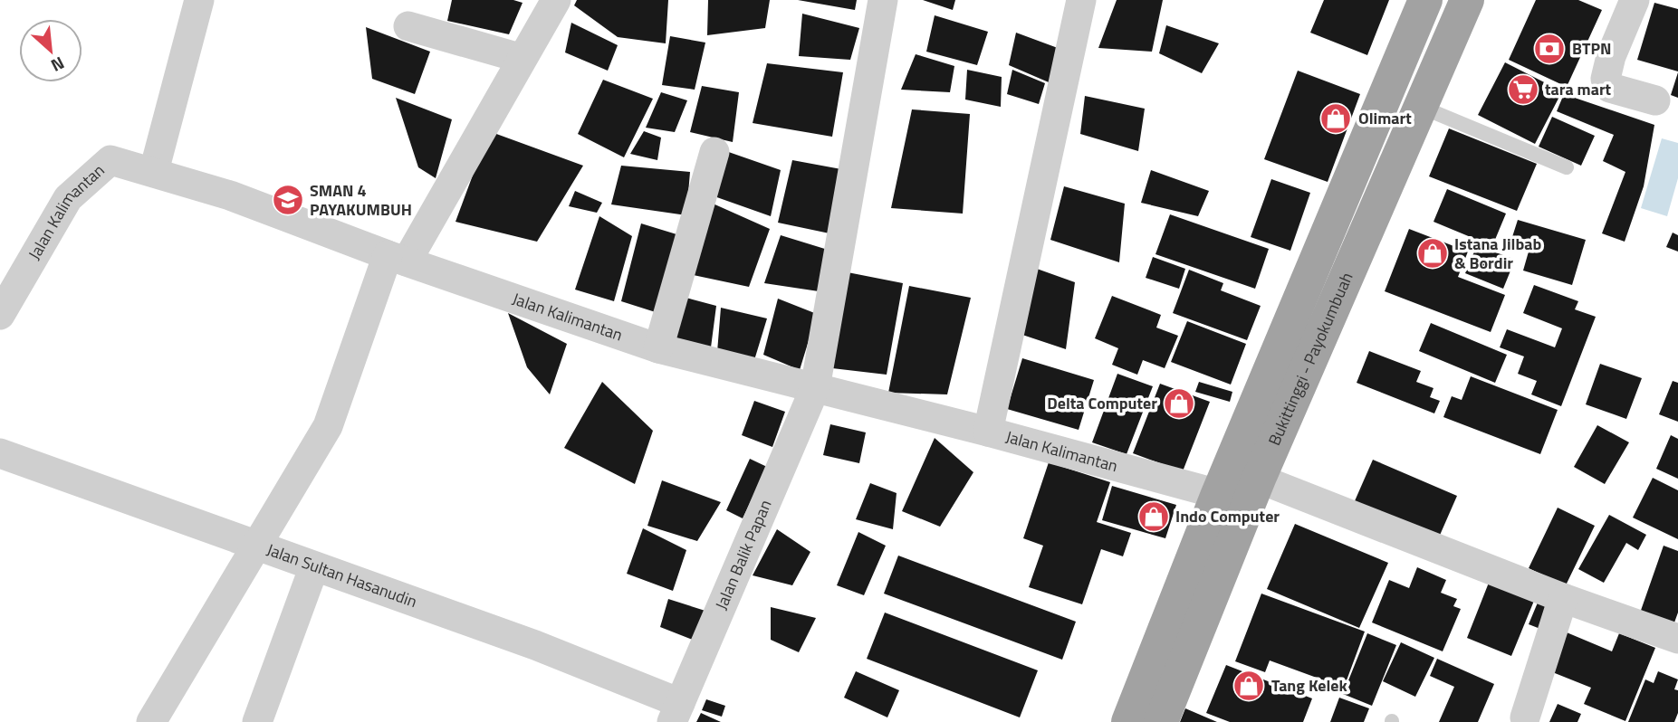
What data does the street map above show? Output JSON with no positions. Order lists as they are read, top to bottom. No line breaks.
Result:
{"streets":{"highway":["Bukittinggi - Payokumbuah"],"street":["Jalan Kalimantan","Jalan Balik Papan","Jalan Sultan Hasanudin"]},"crossings":[["Jalan Kalimantan","Bukittinggi - Payokumbuah"],["Jalan Kalimantan","Jalan Balik Papan"],["Jalan Balik Papan","Jalan Sultan Hasanudin"]],"places":{"bank":["BTPN"],"supermarket":["tara mart"],"shop":["Olimart","Istana Jilbab & Bordir","Delta Computer","Indo Computer","Tang Kelek"],"school or university":["SMAN 4 PAYAKUMBUH"]},"north":"bottom right"}
